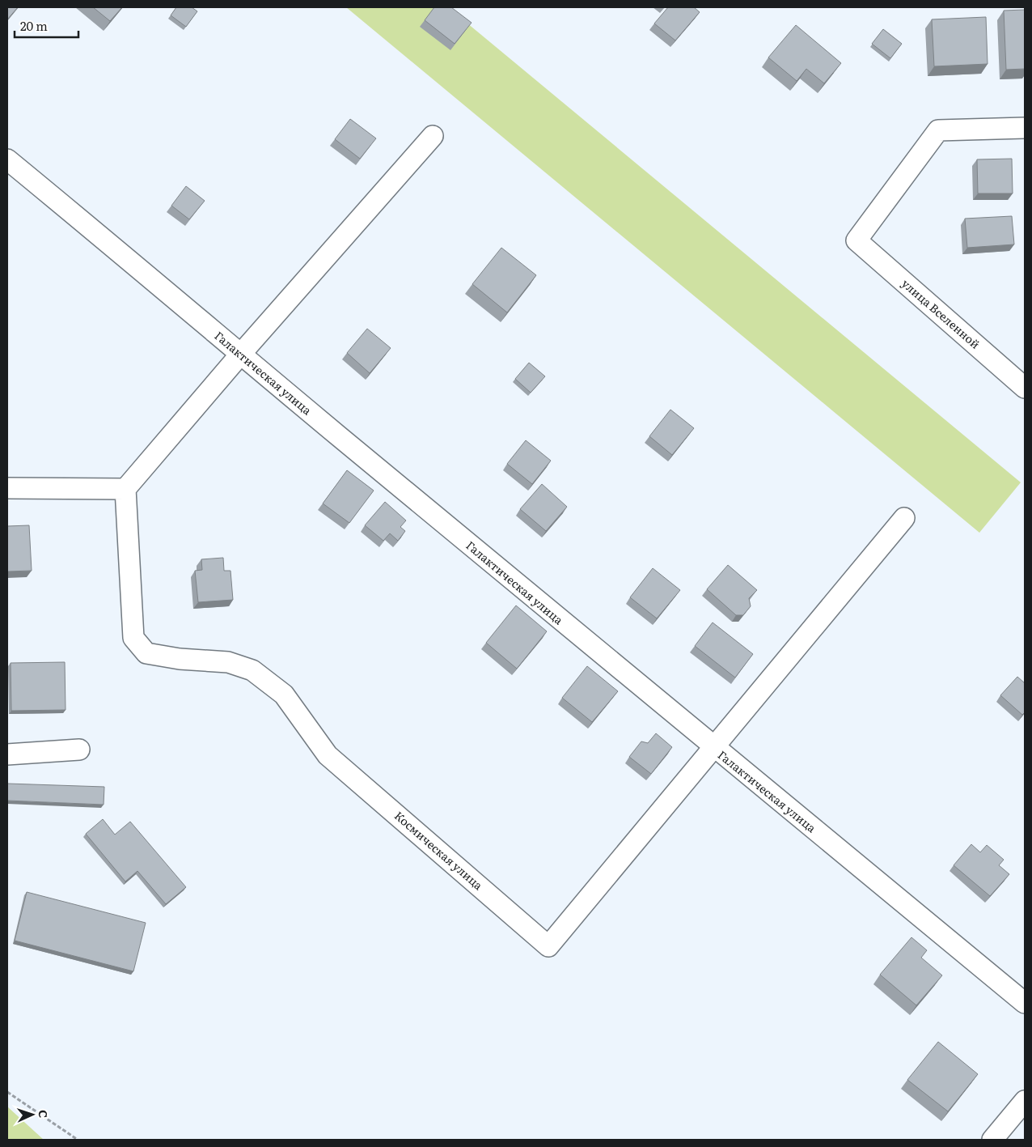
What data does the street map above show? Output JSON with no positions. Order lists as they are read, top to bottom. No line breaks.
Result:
{"streets":{"street":["улица Вселенной","Галактическая улица","Космическая улица"]},"crossings":[["Галактическая улица","Космическая улица"]],"scale_bar":"20 m","north":"right"}
